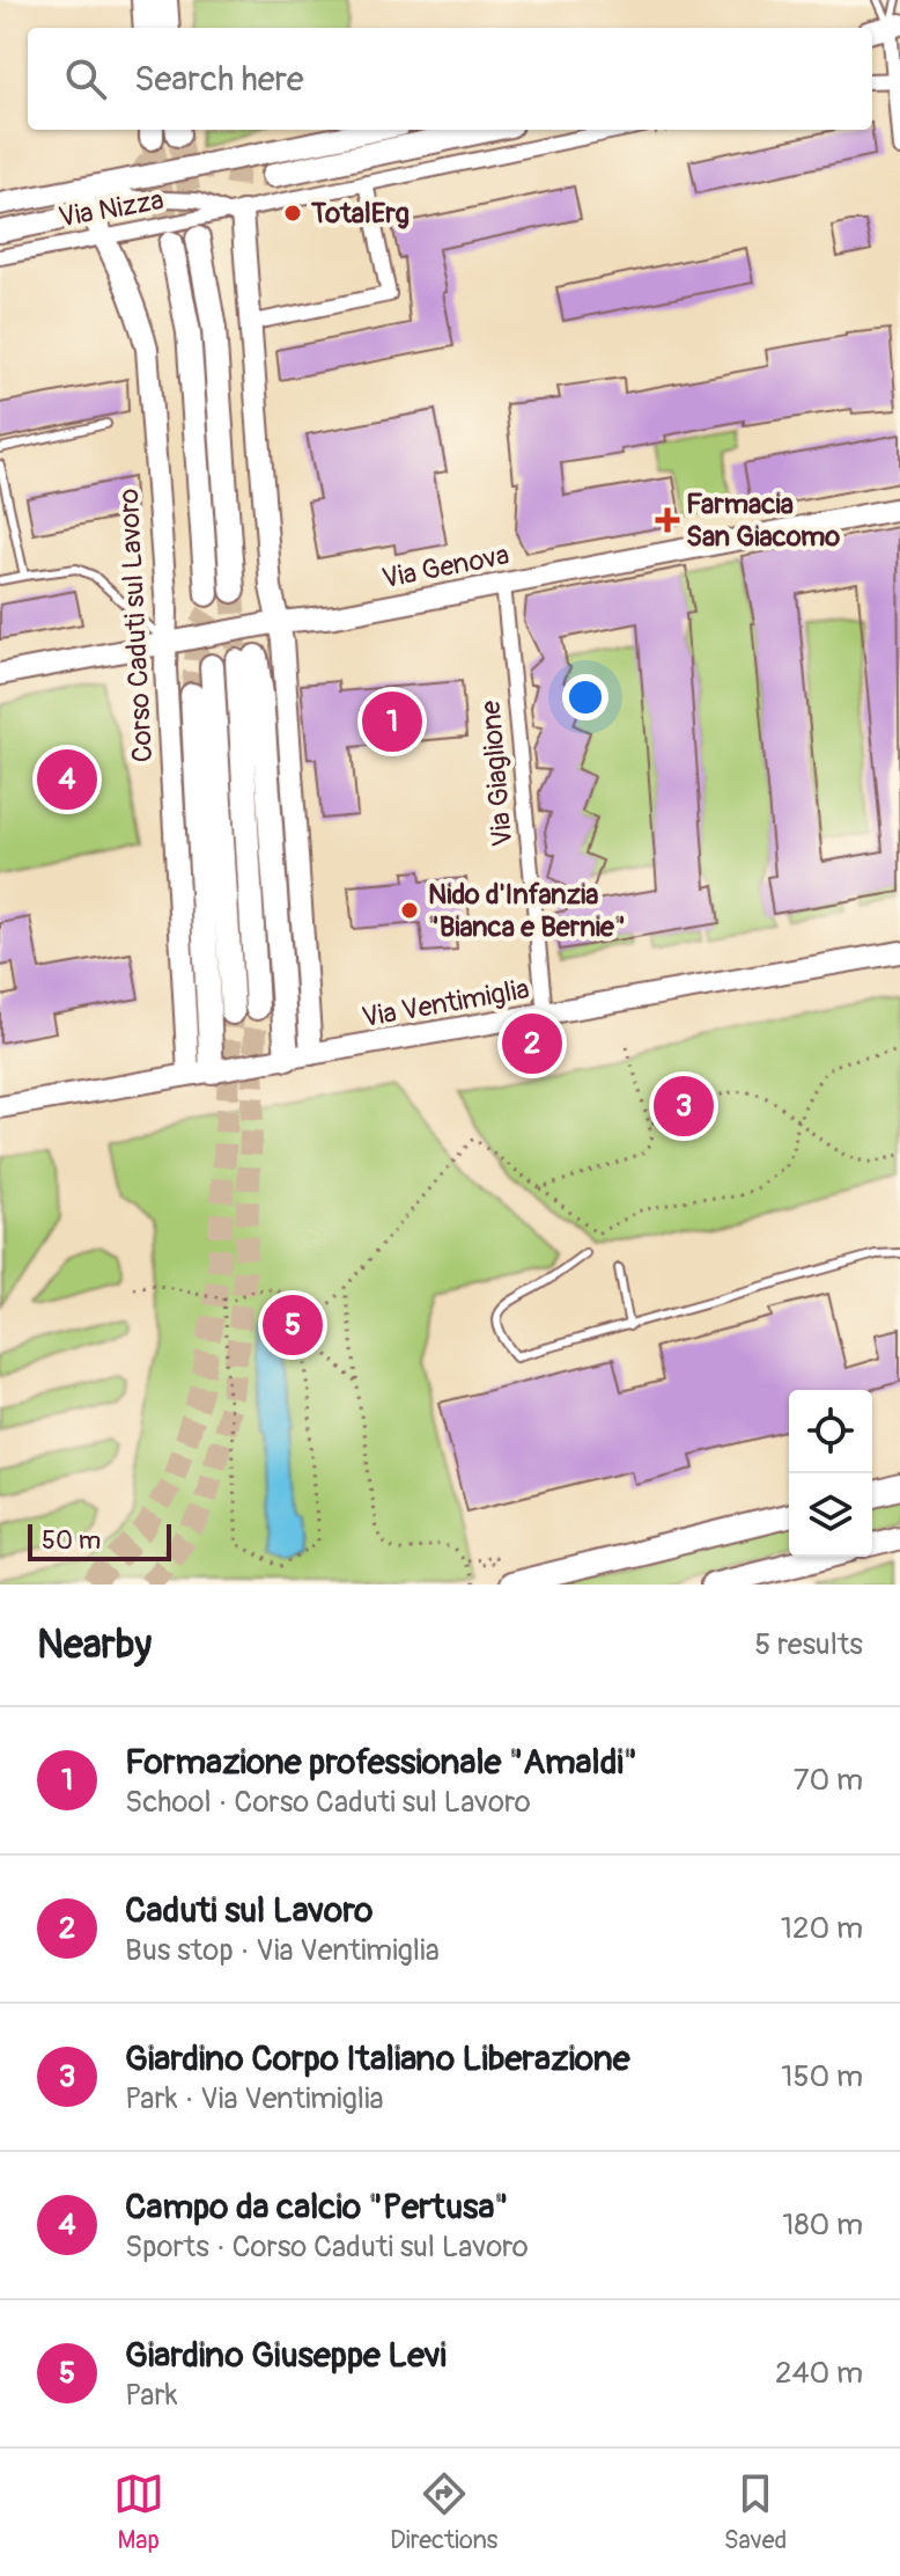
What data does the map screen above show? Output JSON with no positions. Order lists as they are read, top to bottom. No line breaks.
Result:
{"streets":{"street":["Via Nizza","Via Genova","Corso Caduti sul Lavoro","Via Giaglione","Via Ventimiglia"]},"crossings":[["Via Nizza","Corso Caduti sul Lavoro"],["Via Genova","Corso Caduti sul Lavoro"],["Via Genova","Via Giaglione"],["Corso Caduti sul Lavoro","Via Ventimiglia"],["Via Giaglione","Via Ventimiglia"]],"places":{"other":["TotalErg","Nido d'Infanzia \"Bianca e Bernie\""],"health":["Farmacia San Giacomo"]},"scale_bar":"50 m","page":{"search":"Search here","pins":["1","4","2","3","5"],"scale":"50 m","heading":["Nearby","5 results"],"list":[{"mark":"1","name":"Formazione professionale \"Amaldi\"","note":"School · Corso Caduti sul Lavoro","value":"70 m"},{"mark":"2","name":"Caduti sul Lavoro","note":"Bus stop · Via Ventimiglia","value":"120 m"},{"mark":"3","name":"Giardino Corpo Italiano Liberazione","note":"Park · Via Ventimiglia","value":"150 m"},{"mark":"4","name":"Campo da calcio \"Pertusa\"","note":"Sports · Corso Caduti sul Lavoro","value":"180 m"},{"mark":"5","name":"Giardino Giuseppe Levi","note":"Park","value":"240 m"}],"nav":["Map","Directions","Saved"]}}
